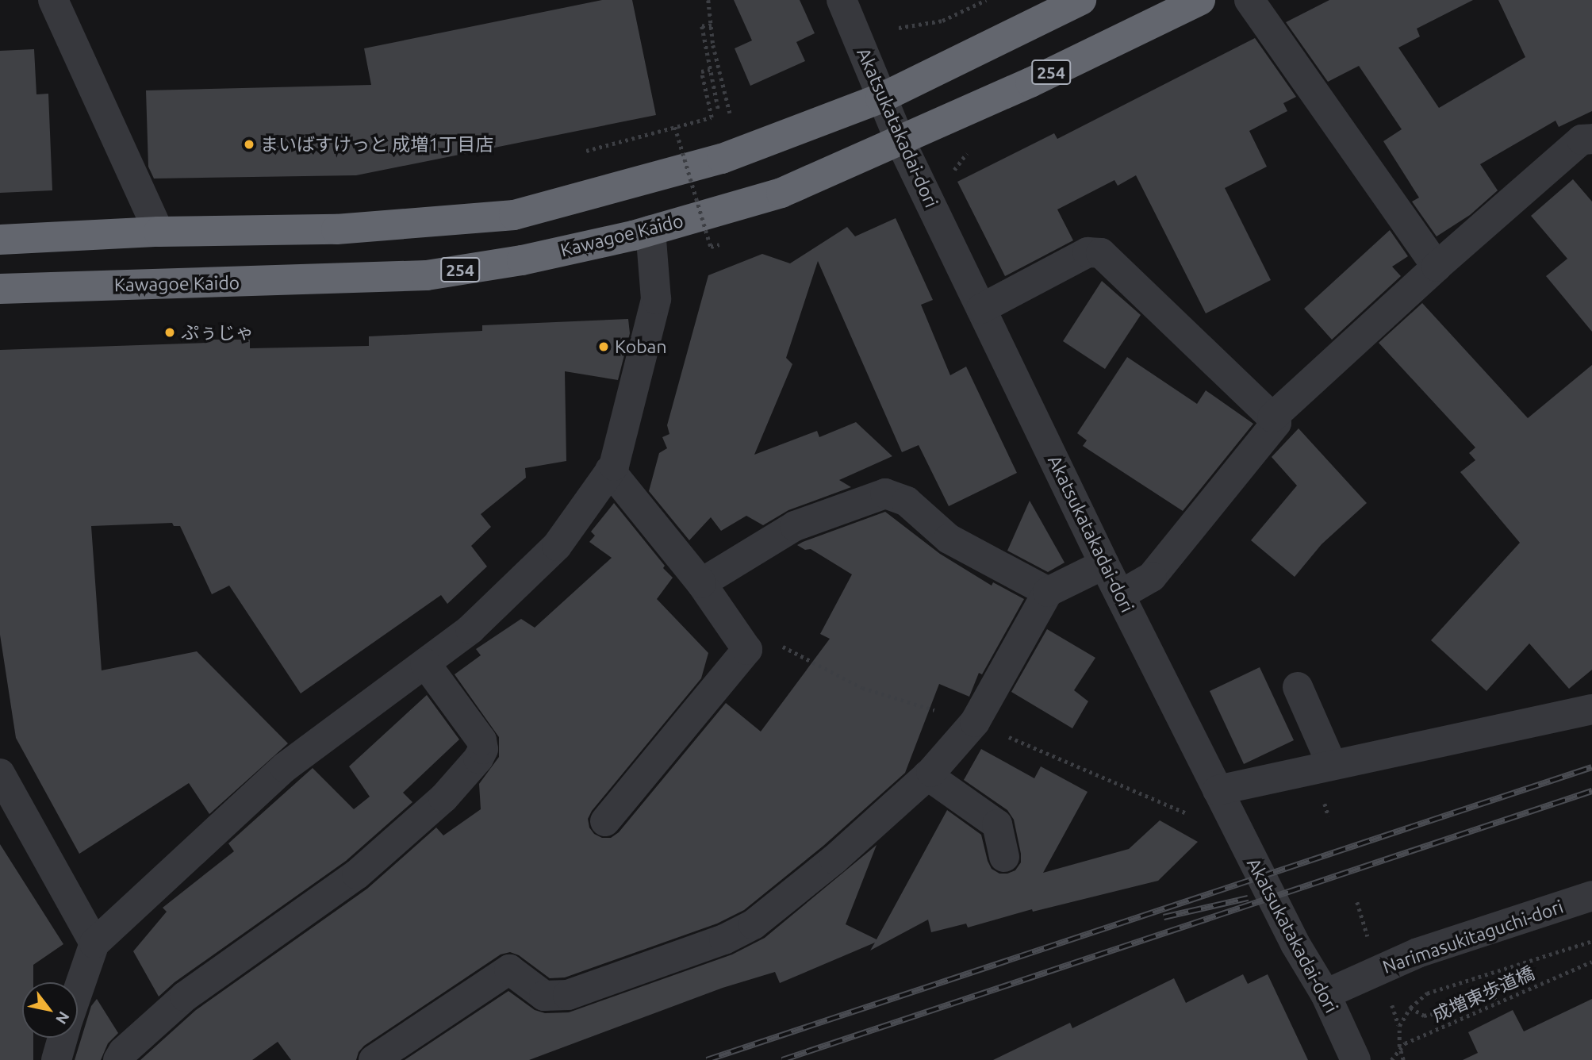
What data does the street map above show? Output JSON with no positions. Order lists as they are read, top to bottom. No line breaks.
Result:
{"streets":{"highway":["254","Kawagoe Kaido"],"street":["Akatsukatakadai-dori","Narimasukitaguchi-dori"],"path":["成増東歩道橋"]},"crossings":[["Akatsukatakadai-dori","Kawagoe Kaido"],["Akatsukatakadai-dori","Narimasukitaguchi-dori"]],"places":["まいばすけっと 成増1丁目店","ぷぅじゃ","Koban"],"north":"bottom right"}
